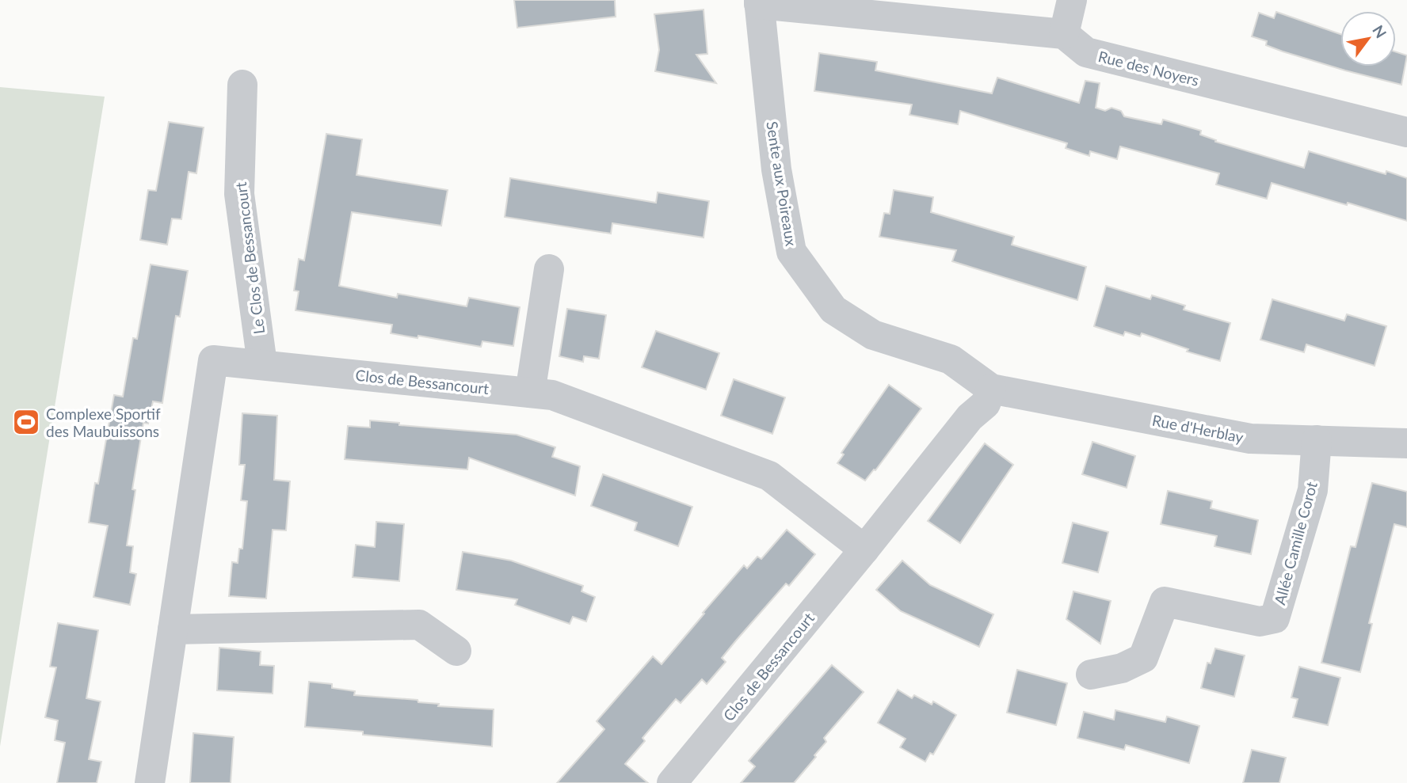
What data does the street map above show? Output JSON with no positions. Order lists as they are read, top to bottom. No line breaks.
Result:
{"streets":{"street":["Rue des Noyers","Sente aux Poireaux","Le Clos de Bessancourt","Clos de Bessancourt","Rue d'Herblay","Allée Camille Corot"]},"crossings":[["Sente aux Poireaux","Clos de Bessancourt"],["Sente aux Poireaux","Rue d'Herblay"],["Le Clos de Bessancourt","Clos de Bessancourt"],["Clos de Bessancourt","Rue d'Herblay"],["Rue d'Herblay","Allée Camille Corot"]],"places":{"sports":["Complexe Sportif des Maubuissons"]},"north":"top right"}
